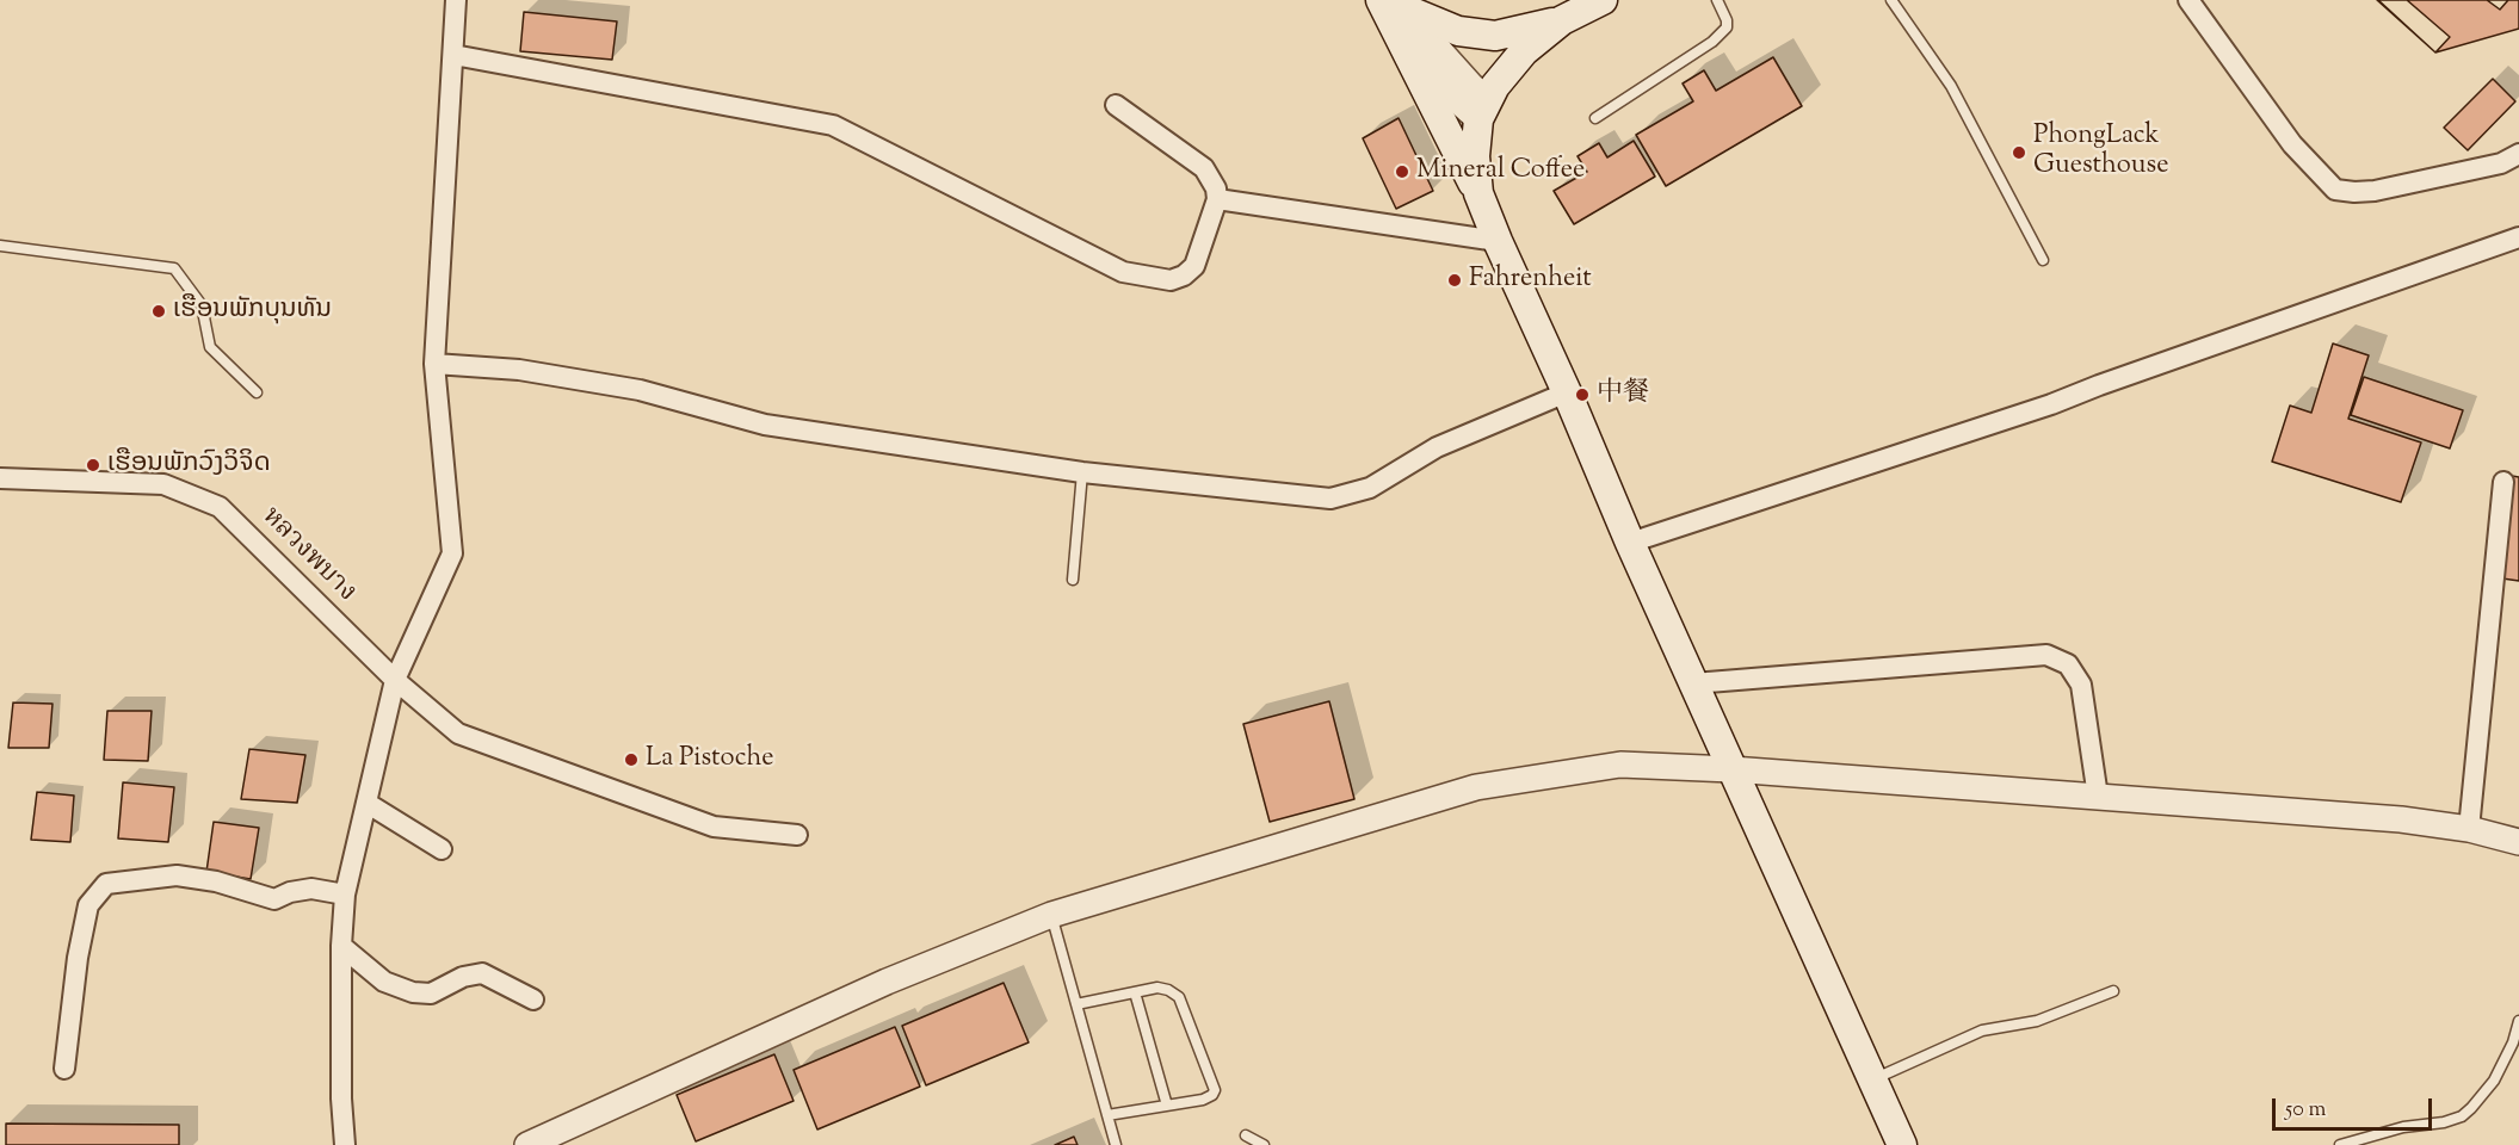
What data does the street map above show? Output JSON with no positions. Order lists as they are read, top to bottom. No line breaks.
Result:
{"streets":{"street":["หลวงพบาง"]},"places":["PhongLack Guesthouse","Mineral Coffee","Fahrenheit","ເຮືອນພັກບຸນທັນ","中餐","ເຮືອນພັກວົງວິຈິດ","La Pistoche"],"scale_bar":"50 m"}
